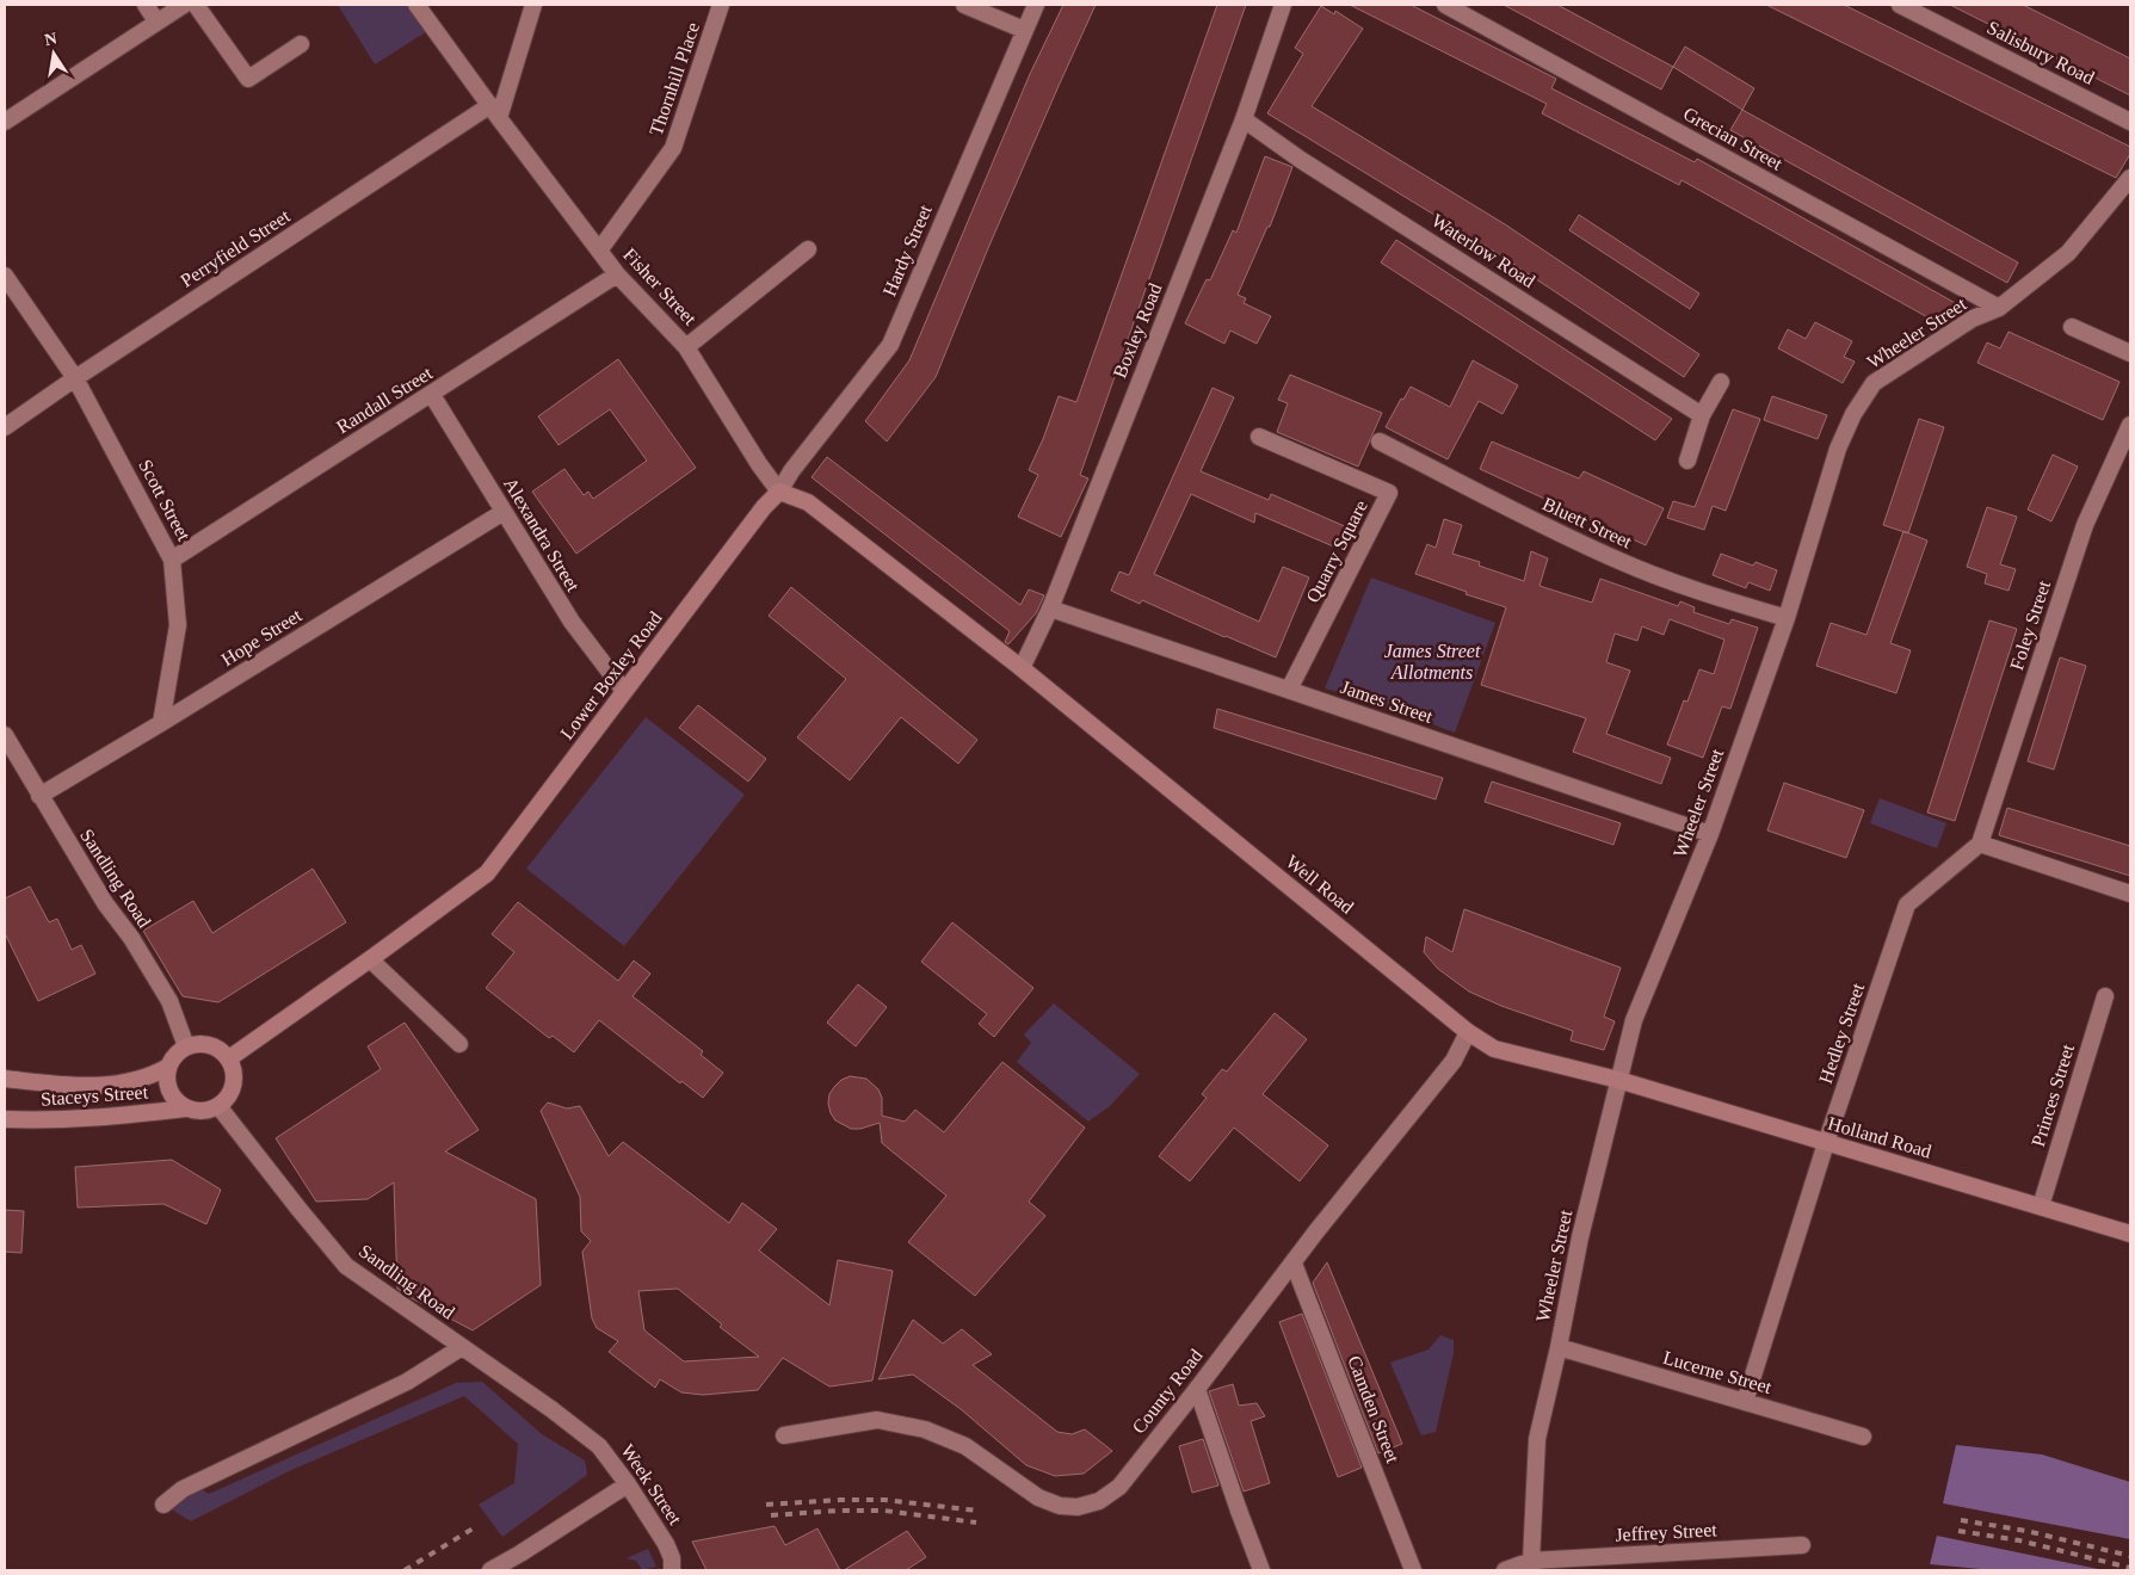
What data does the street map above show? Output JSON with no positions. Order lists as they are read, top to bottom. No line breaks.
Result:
{"streets":{"main road":["Lower Boxley Road","Well Road","Staceys Street","Holland Road"],"street":["Salisbury Road","Thornhill Place","Grecian Street","Perryfield Street","Hardy Street","Waterlow Road","Fisher Street","Boxley Road","Wheeler Street","Randall Street","Scott Street","Bluett Street","Alexandra Street","Quarry Square","Foley Street","Hope Street","James Street","Sandling Road","Hedley Street","Princes Street","Lucerne Street","County Road","Camden Street","Week Street","Jeffrey Street"]},"crossings":[["Thornhill Place","Fisher Street"],["Grecian Street","Wheeler Street"],["Perryfield Street","Fisher Street"],["Perryfield Street","Scott Street"],["Hardy Street","Fisher Street"],["Hardy Street","Lower Boxley Road"],["Waterlow Road","Boxley Road"],["Fisher Street","Randall Street"],["Fisher Street","Lower Boxley Road"],["Boxley Road","James Street"],["Boxley Road","Well Road"],["Wheeler Street","Bluett Street"],["Wheeler Street","James Street"],["Wheeler Street","Well Road"],["Wheeler Street","Holland Road"],["Wheeler Street","Lucerne Street"],["Wheeler Street","Jeffrey Street"],["Randall Street","Scott Street"],["Randall Street","Alexandra Street"],["Scott Street","Hope Street"],["Alexandra Street","Hope Street"],["Alexandra Street","Lower Boxley Road"],["Quarry Square","James Street"],["Foley Street","Hedley Street"],["Hope Street","Sandling Road"],["Lower Boxley Road","Sandling Road"],["Lower Boxley Road","Staceys Street"],["Sandling Road","Staceys Street"],["Sandling Road","Week Street"],["Well Road","Holland Road"],["Well Road","County Road"],["Hedley Street","Holland Road"],["Hedley Street","Lucerne Street"],["Princes Street","Holland Road"],["County Road","Camden Street"]],"parks":["James Street Allotments"],"north":"top"}
